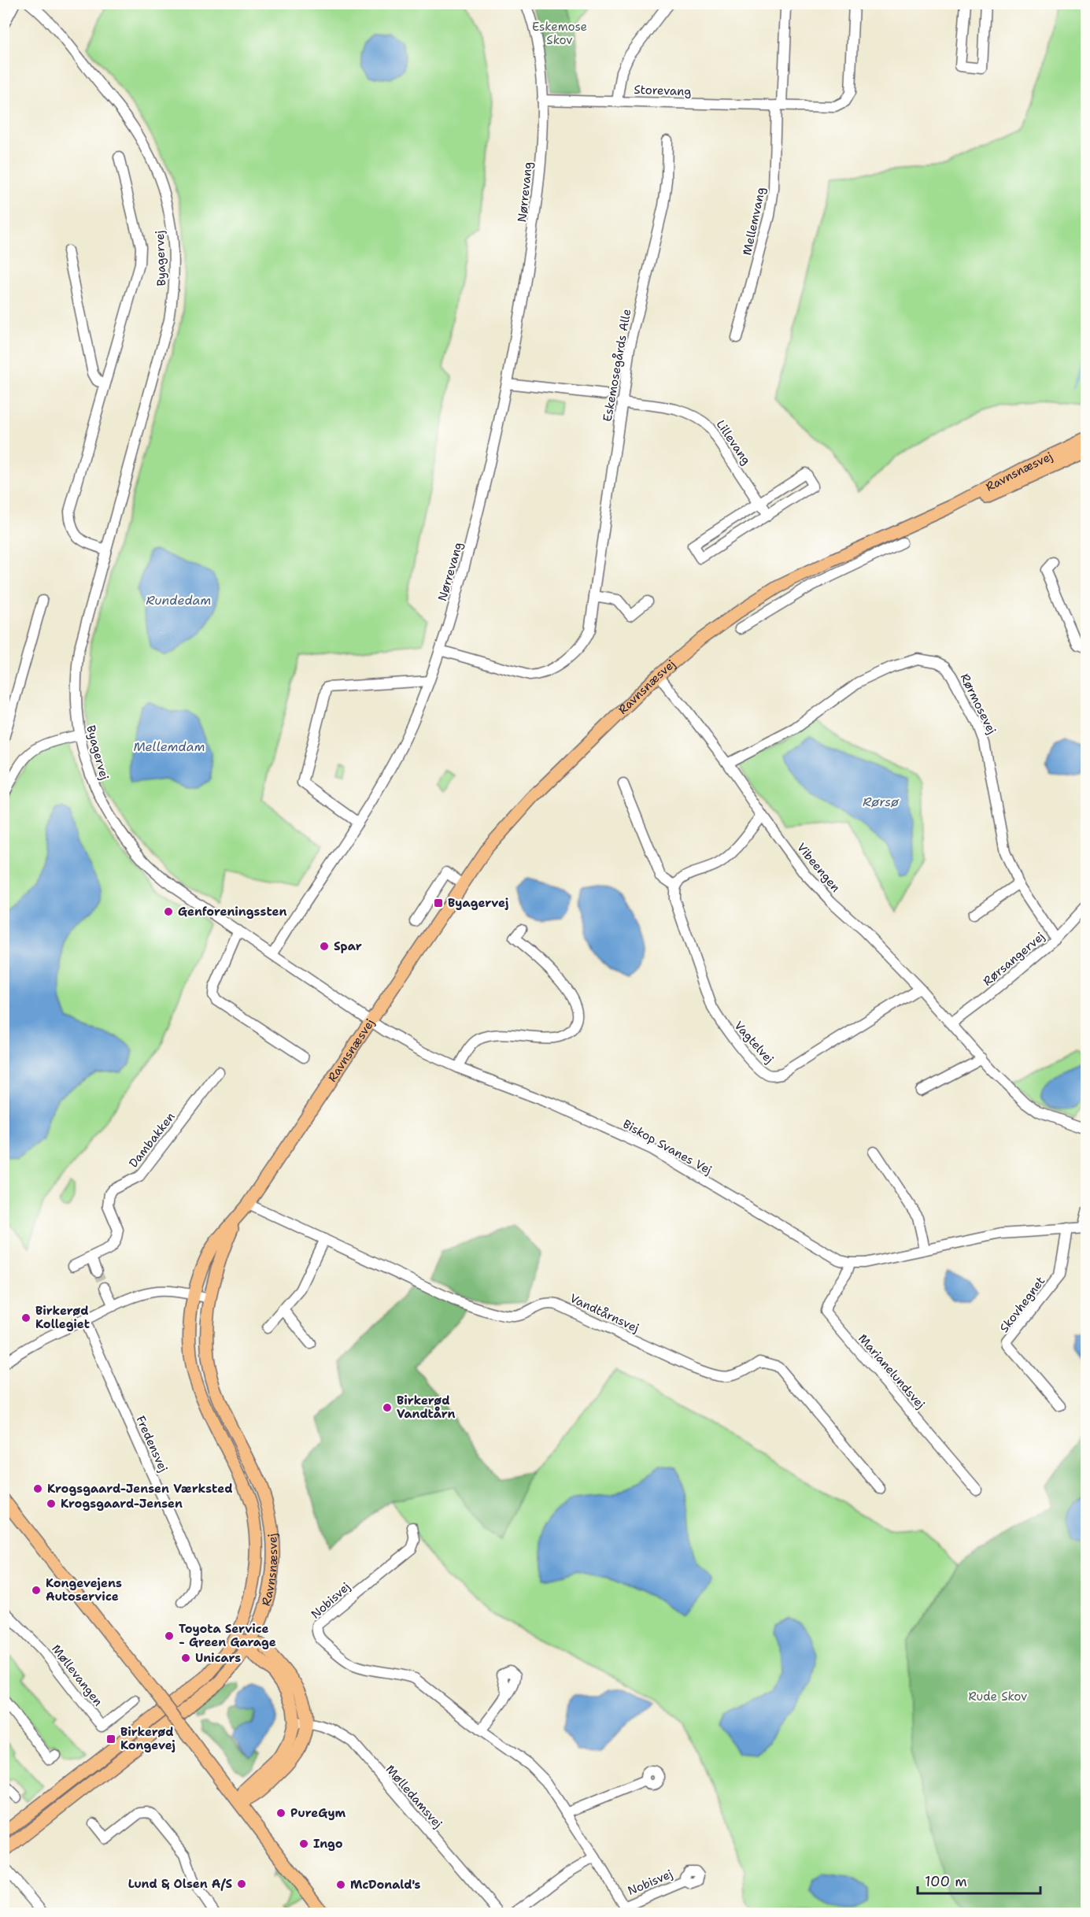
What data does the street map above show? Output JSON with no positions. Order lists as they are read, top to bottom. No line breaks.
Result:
{"streets":{"main road":["Ravnsnæsvej"],"street":["Storevang","Nørrevang","Mellemvang","Byagervej","Eskemosegårds Alle","Lillevang","Rørmosevej","Vibeengen","Rørsangervej","Vagtelvej","Dambakken","Biskop Svanes Vej","Skovhegnet","Vandtårnsvej","Marianelundsvej","Fredensvej","Nobisvej","Møllevangen","Mølledamsvej"]},"crossings":[["Storevang","Nørrevang"],["Storevang","Mellemvang"],["Nørrevang","Byagervej"],["Nørrevang","Eskemosegårds Alle"],["Byagervej","Ravnsnæsvej"],["Byagervej","Biskop Svanes Vej"],["Eskemosegårds Alle","Lillevang"],["Ravnsnæsvej","Vibeengen"],["Ravnsnæsvej","Biskop Svanes Vej"],["Ravnsnæsvej","Vandtårnsvej"],["Rørmosevej","Vibeengen"],["Rørmosevej","Rørsangervej"],["Vibeengen","Rørsangervej"],["Vibeengen","Vagtelvej"],["Biskop Svanes Vej","Marianelundsvej"]],"water":["Rundedam","Mellemdam","Rørsø"],"parks":["Eskemose Skov","Rude Skov"],"places":{"transit":["Byagervej","Birkerød Kongevej"],"other":["Genforeningssten","Spar","Birkerød Kollegiet","Birkerød Vandtårn","Krogsgaard-Jensen Værksted","Krogsgaard-Jensen","Kongevejens Autoservice","Toyota Service - Green Garage","Unicars","PureGym","Ingo","Lund & Olsen A/S","McDonald's"]},"scale_bar":"100 m"}
